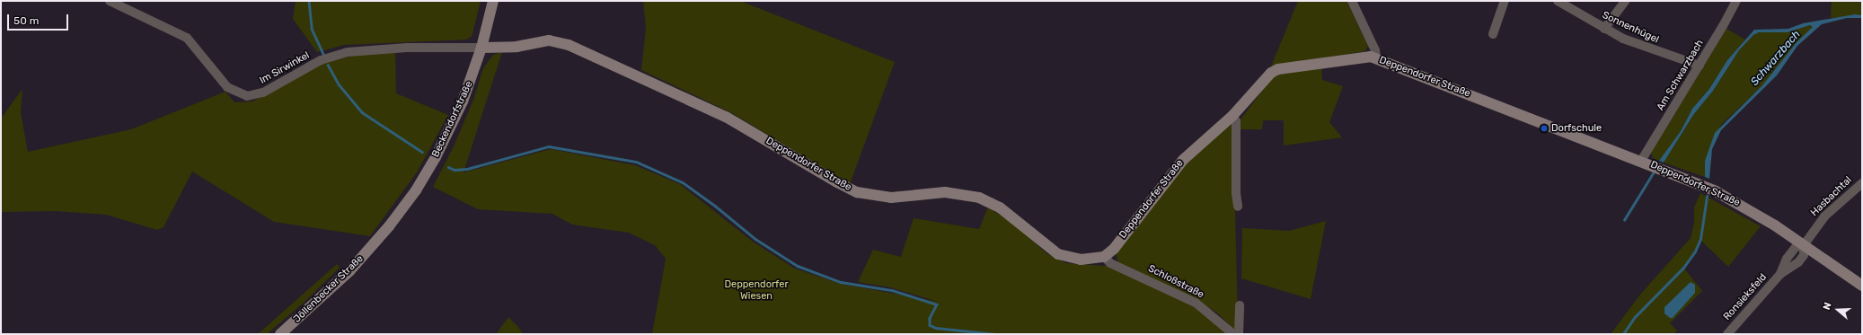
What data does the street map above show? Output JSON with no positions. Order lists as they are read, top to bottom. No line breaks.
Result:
{"streets":{"street":["Sonnenhügel","Im Sirwinkel","Am Schwarzbach","Deppendorfer Straße","Beckendorfstraße","Hasbachtal","Schloßstraße","Jöllenbecker Straße","Ronsieksfeld"]},"crossings":[["Sonnenhügel","Am Schwarzbach"],["Im Sirwinkel","Deppendorfer Straße"],["Im Sirwinkel","Beckendorfstraße"],["Am Schwarzbach","Deppendorfer Straße"],["Deppendorfer Straße","Beckendorfstraße"],["Deppendorfer Straße","Hasbachtal"],["Deppendorfer Straße","Schloßstraße"],["Deppendorfer Straße","Ronsieksfeld"],["Beckendorfstraße","Jöllenbecker Straße"],["Hasbachtal","Ronsieksfeld"]],"water":["Schwarzbach"],"parks":["Deppendorfer Wiesen"],"places":["Dorfschule"],"scale_bar":"50 m","north":"left"}
